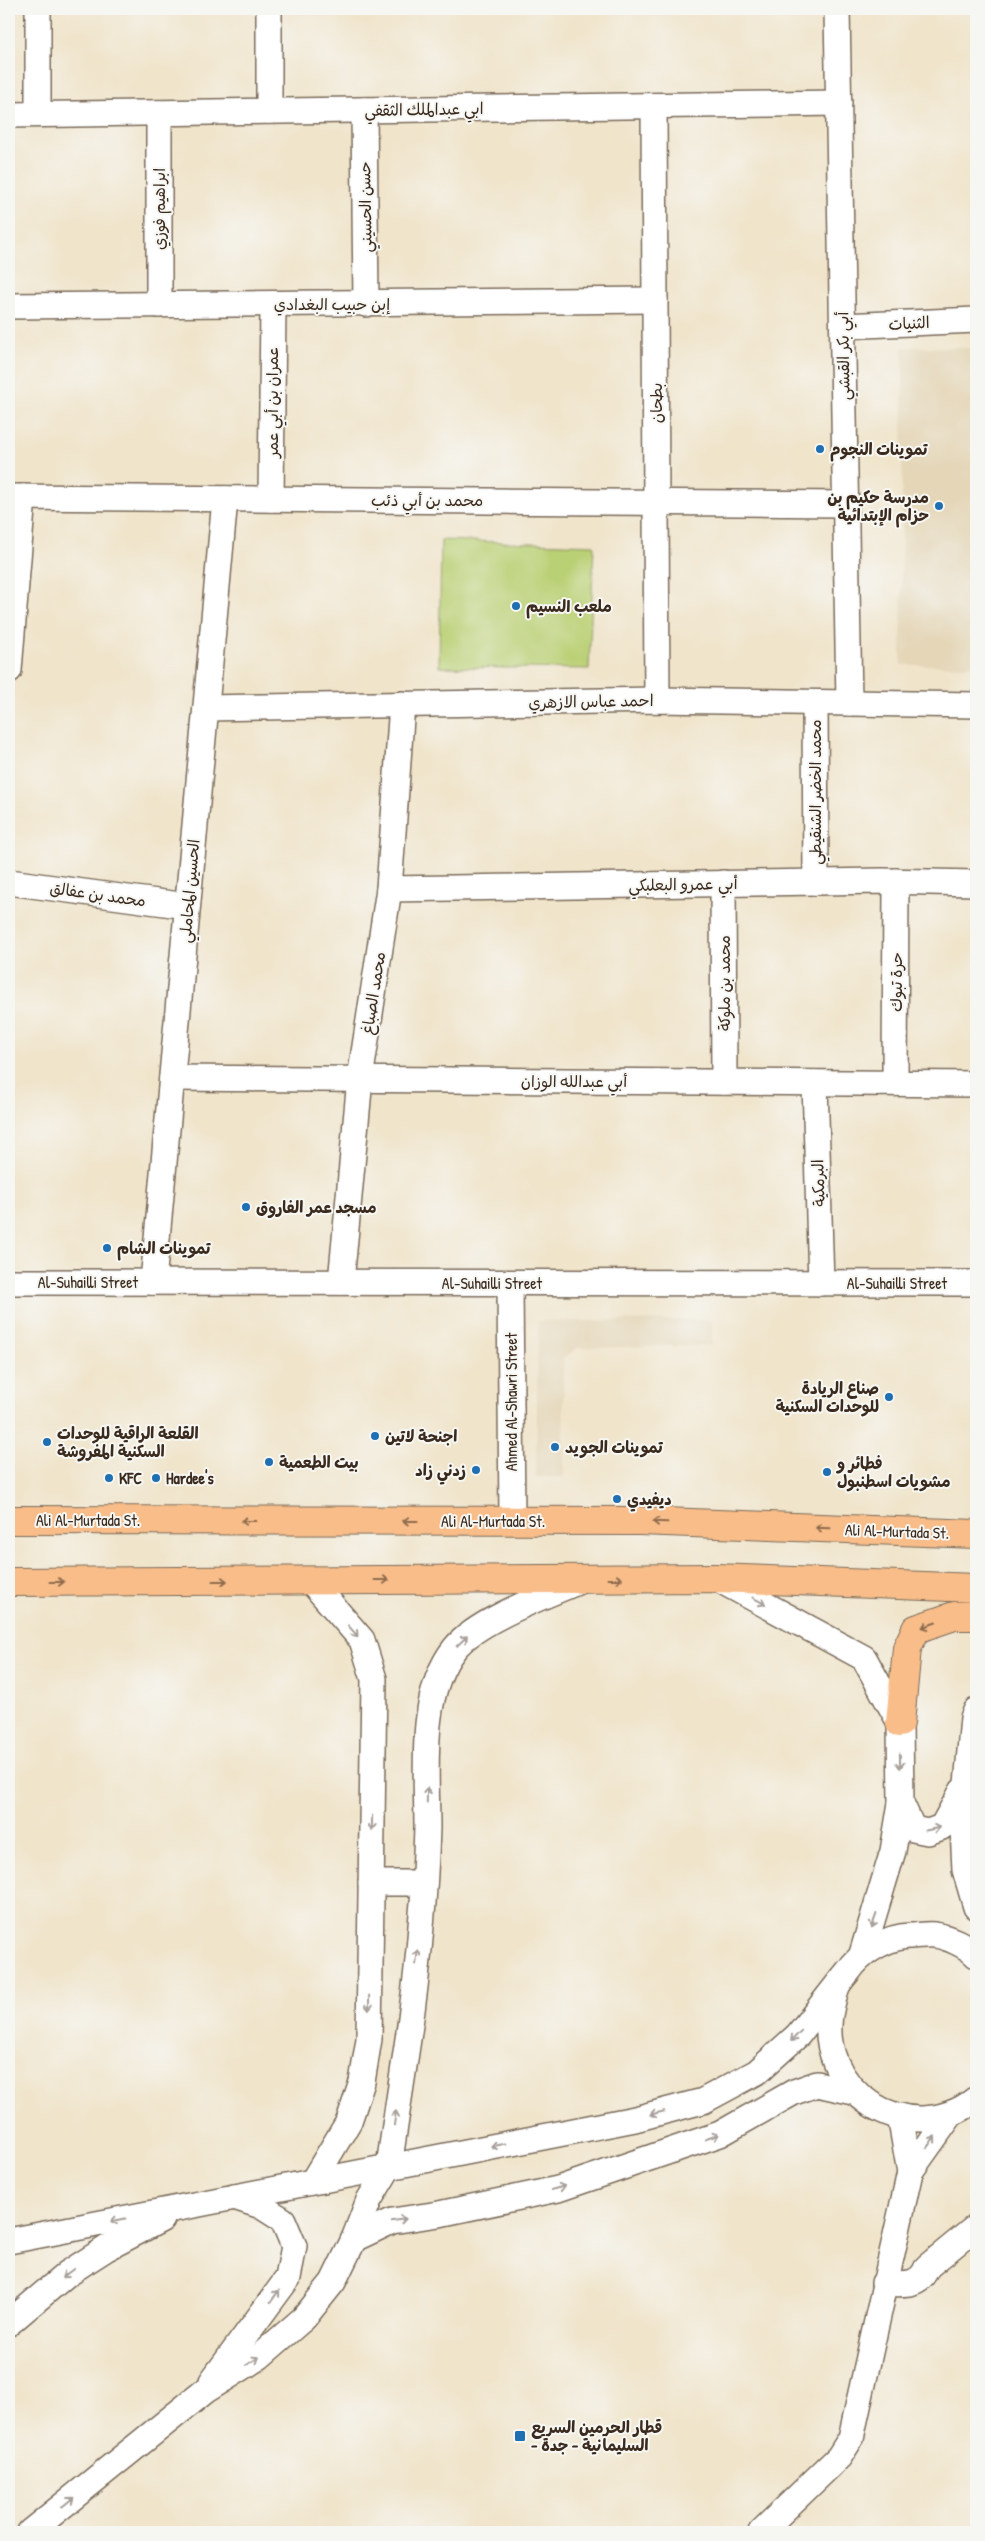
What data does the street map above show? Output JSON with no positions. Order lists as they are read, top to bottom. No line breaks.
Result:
{"streets":{"main road":["Ali Al-Murtada St."],"street":["ابي عبدالملك الثقفي","حسن الحسيني","ابراهيم فوزي","إبن حبيب البغدادي","الثنيات","أبي بكر القبشي","عمران بن أبي عمر","بطحان","محمد بن أبي ذئب","احمد عباس الازهري","محمد الخضر الشنقيطي","أبي عمرو البعلبكي","الحسين المحاملي","محمد بن عفالق","حرة تبوك","محمد بن ملوكة","محمد الصباغ","أبي عبدالله الوزان","البرمكية","Al-Suhailli Street","Ahmed Al-Shawri Street"]},"crossings":[["ابي عبدالملك الثقفي","حسن الحسيني"],["ابي عبدالملك الثقفي","ابراهيم فوزي"],["ابي عبدالملك الثقفي","أبي بكر القبشي"],["ابي عبدالملك الثقفي","بطحان"],["حسن الحسيني","إبن حبيب البغدادي"],["ابراهيم فوزي","إبن حبيب البغدادي"],["إبن حبيب البغدادي","عمران بن أبي عمر"],["إبن حبيب البغدادي","بطحان"],["الثنيات","أبي بكر القبشي"],["أبي بكر القبشي","محمد بن أبي ذئب"],["أبي بكر القبشي","احمد عباس الازهري"],["عمران بن أبي عمر","محمد بن أبي ذئب"],["بطحان","محمد بن أبي ذئب"],["بطحان","احمد عباس الازهري"],["محمد بن أبي ذئب","الحسين المحاملي"],["احمد عباس الازهري","محمد الخضر الشنقيطي"],["احمد عباس الازهري","الحسين المحاملي"],["احمد عباس الازهري","محمد الصباغ"],["محمد الخضر الشنقيطي","أبي عمرو البعلبكي"],["أبي عمرو البعلبكي","حرة تبوك"],["أبي عمرو البعلبكي","محمد بن ملوكة"],["أبي عمرو البعلبكي","محمد الصباغ"],["الحسين المحاملي","محمد بن عفالق"],["الحسين المحاملي","أبي عبدالله الوزان"],["الحسين المحاملي","Al-Suhailli Street"],["حرة تبوك","أبي عبدالله الوزان"],["محمد بن ملوكة","أبي عبدالله الوزان"],["محمد الصباغ","أبي عبدالله الوزان"],["محمد الصباغ","Al-Suhailli Street"],["أبي عبدالله الوزان","البرمكية"],["البرمكية","Al-Suhailli Street"],["Al-Suhailli Street","Ahmed Al-Shawri Street"],["Ahmed Al-Shawri Street","Ali Al-Murtada St."]],"places":{"other":["تموينات النجوم","مدرسة حكيم بن حزام الإبتدائية","ملعب النسيم","مسجد عمر الفاروق","تموينات الشام","صناع الريادة للوحدات السكنية","اجنحة لاتين","القلعة الراقية للوحدات السكنية المفروشة","تموينات الجويد","بيت الطعمية","زدني زاد","فطائر و مشويات اسطنبول","KFC","Hardee's","ديفيدي"],"transit":["قطار الحرمين السريع - السليمانية - جدة"]}}
